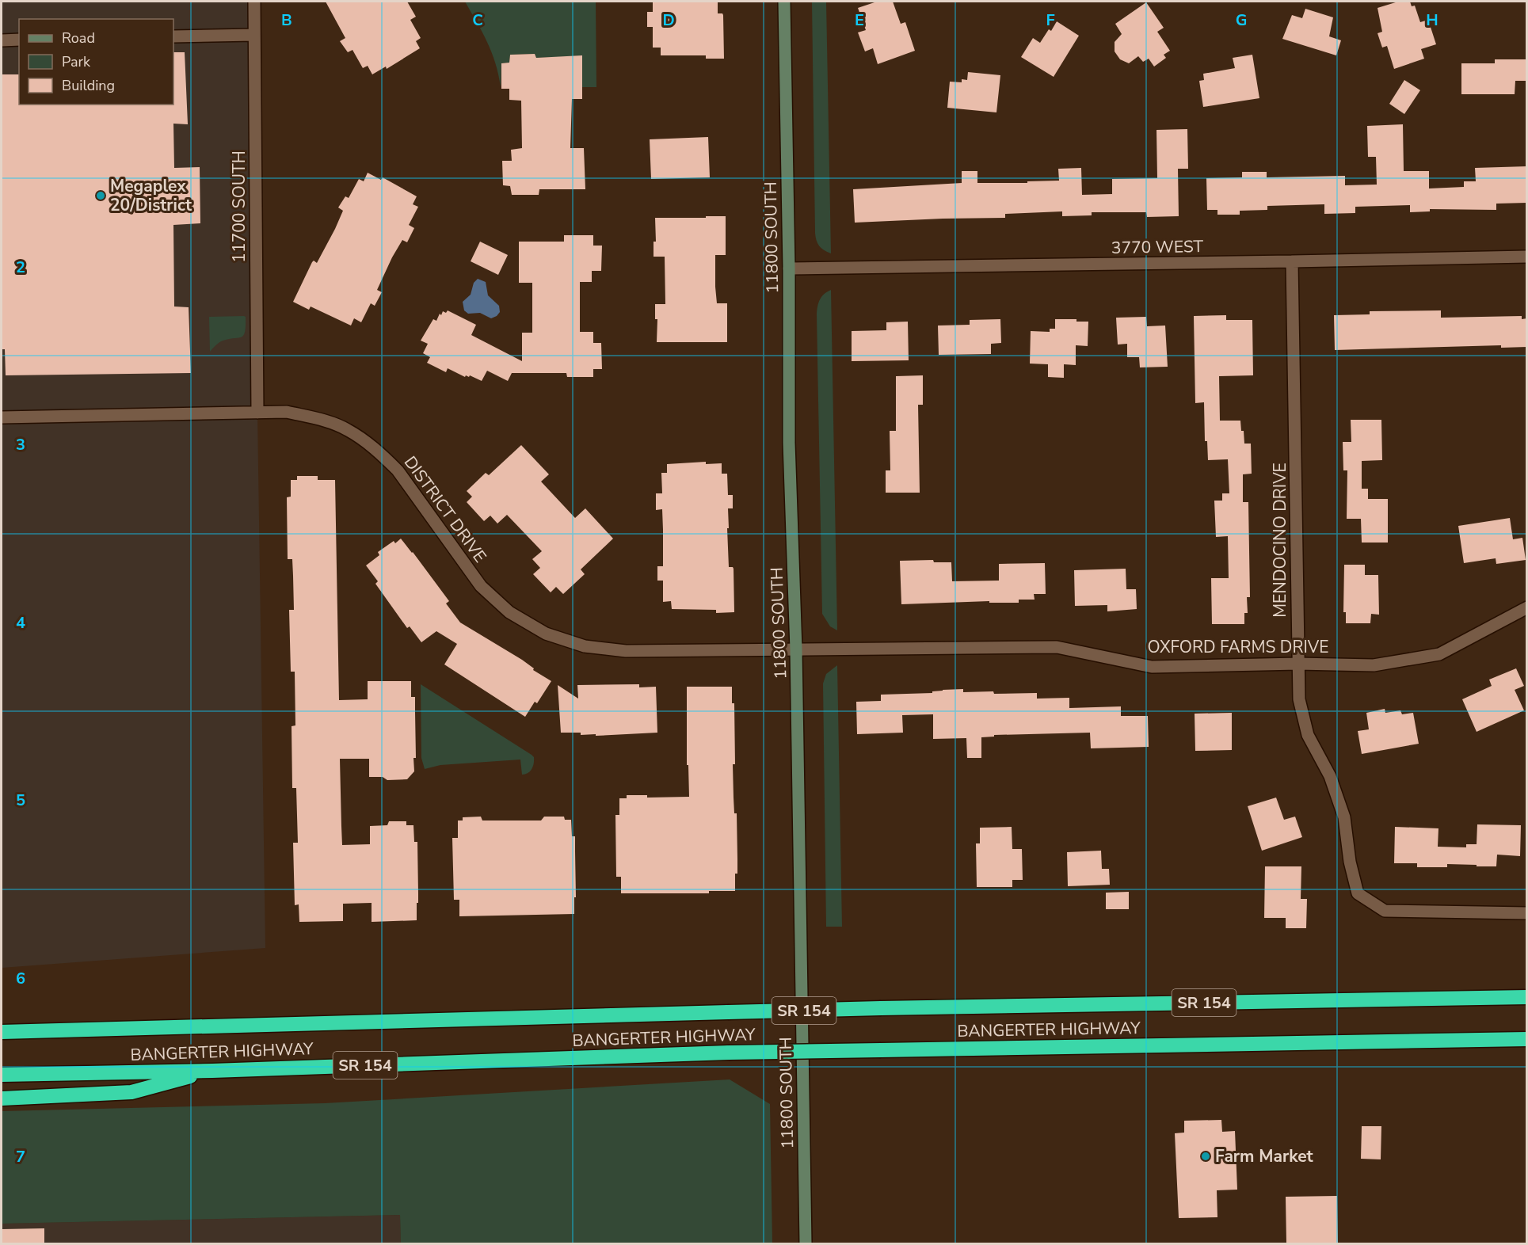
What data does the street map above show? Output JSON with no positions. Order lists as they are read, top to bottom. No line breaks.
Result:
{"streets":{"highway":["SR 154","BANGERTER HIGHWAY"],"main road":["11800 SOUTH"],"street":["11700 SOUTH","3770 WEST","DISTRICT DRIVE","MENDOCINO DRIVE","OXFORD FARMS DRIVE"]},"crossings":[["11700 SOUTH","DISTRICT DRIVE"],["11800 SOUTH","3770 WEST"],["11800 SOUTH","DISTRICT DRIVE"],["11800 SOUTH","OXFORD FARMS DRIVE"],["3770 WEST","MENDOCINO DRIVE"],["DISTRICT DRIVE","OXFORD FARMS DRIVE"],["MENDOCINO DRIVE","OXFORD FARMS DRIVE"]],"places":["Megaplex 20/District","Farm Market"],"legend":["Road","Park","Building"],"grid":{"columns":["B","C","D","E","F","G","H"],"rows":["2","3","4","5","6","7"]}}
